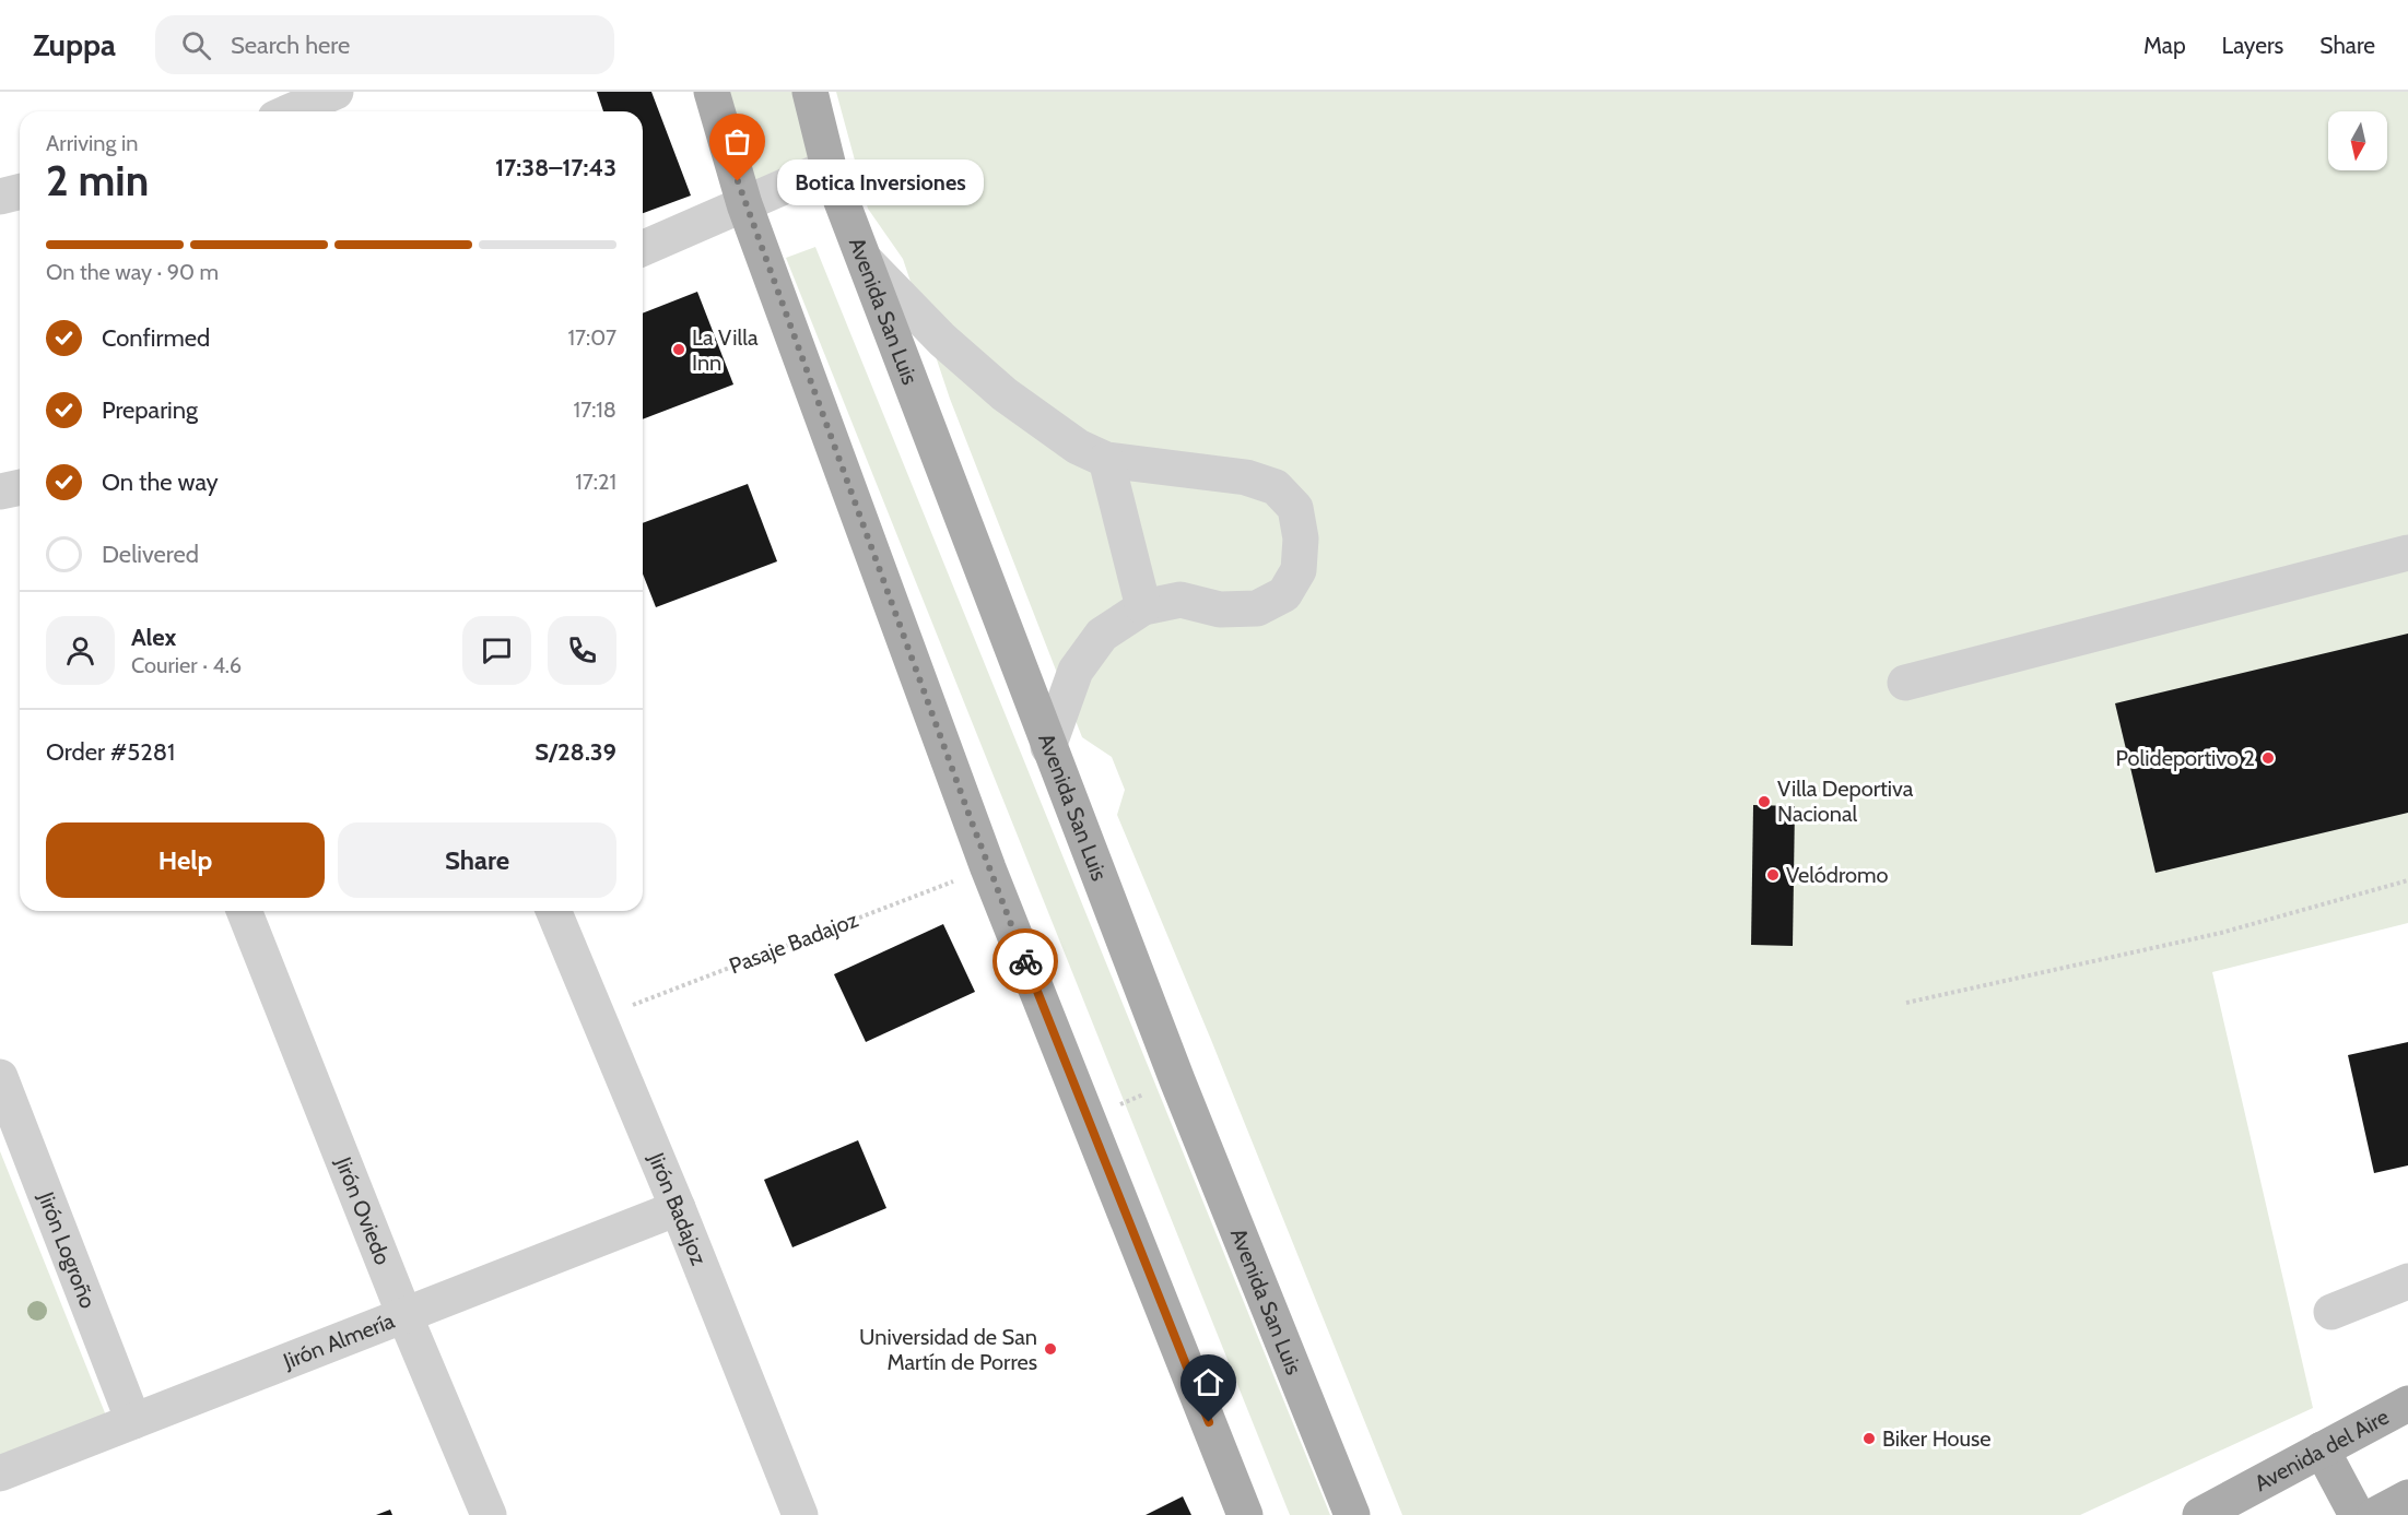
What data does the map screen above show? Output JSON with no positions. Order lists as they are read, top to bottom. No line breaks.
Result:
{"streets":{"main road":["Avenida San Luis","Avenida del Aire"],"street":["Jirón Badajoz","Jirón Oviedo","Jirón Logroño","Jirón Almería"],"path":["Pasaje Badajoz"]},"crossings":[["Pasaje Badajoz","Jirón Badajoz"],["Jirón Badajoz","Jirón Almería"],["Jirón Oviedo","Jirón Almería"],["Jirón Logroño","Jirón Almería"]],"places":["Botica Inversiones","La Villa Inn","Polideportivo 2","Villa Deportiva Nacional","Velódromo","Universidad de San Martín de Porres","Biker House"],"north":"bottom","page":{"header":"Zuppa","search":"Search here","nav":["Map","Layers","Share"],"heading":["2 min","Arriving in","17:38–17:43"],"panel":["Alex","Courier · 4.6","Order #5281","S/28.39"],"bubble":"Botica Inversiones","bar":"On the way · 90 m","list":[["Confirmed","17:07"],["Preparing","17:18"],["On the way","17:21"],"Delivered"],"buttons":["Help","Share"]}}
